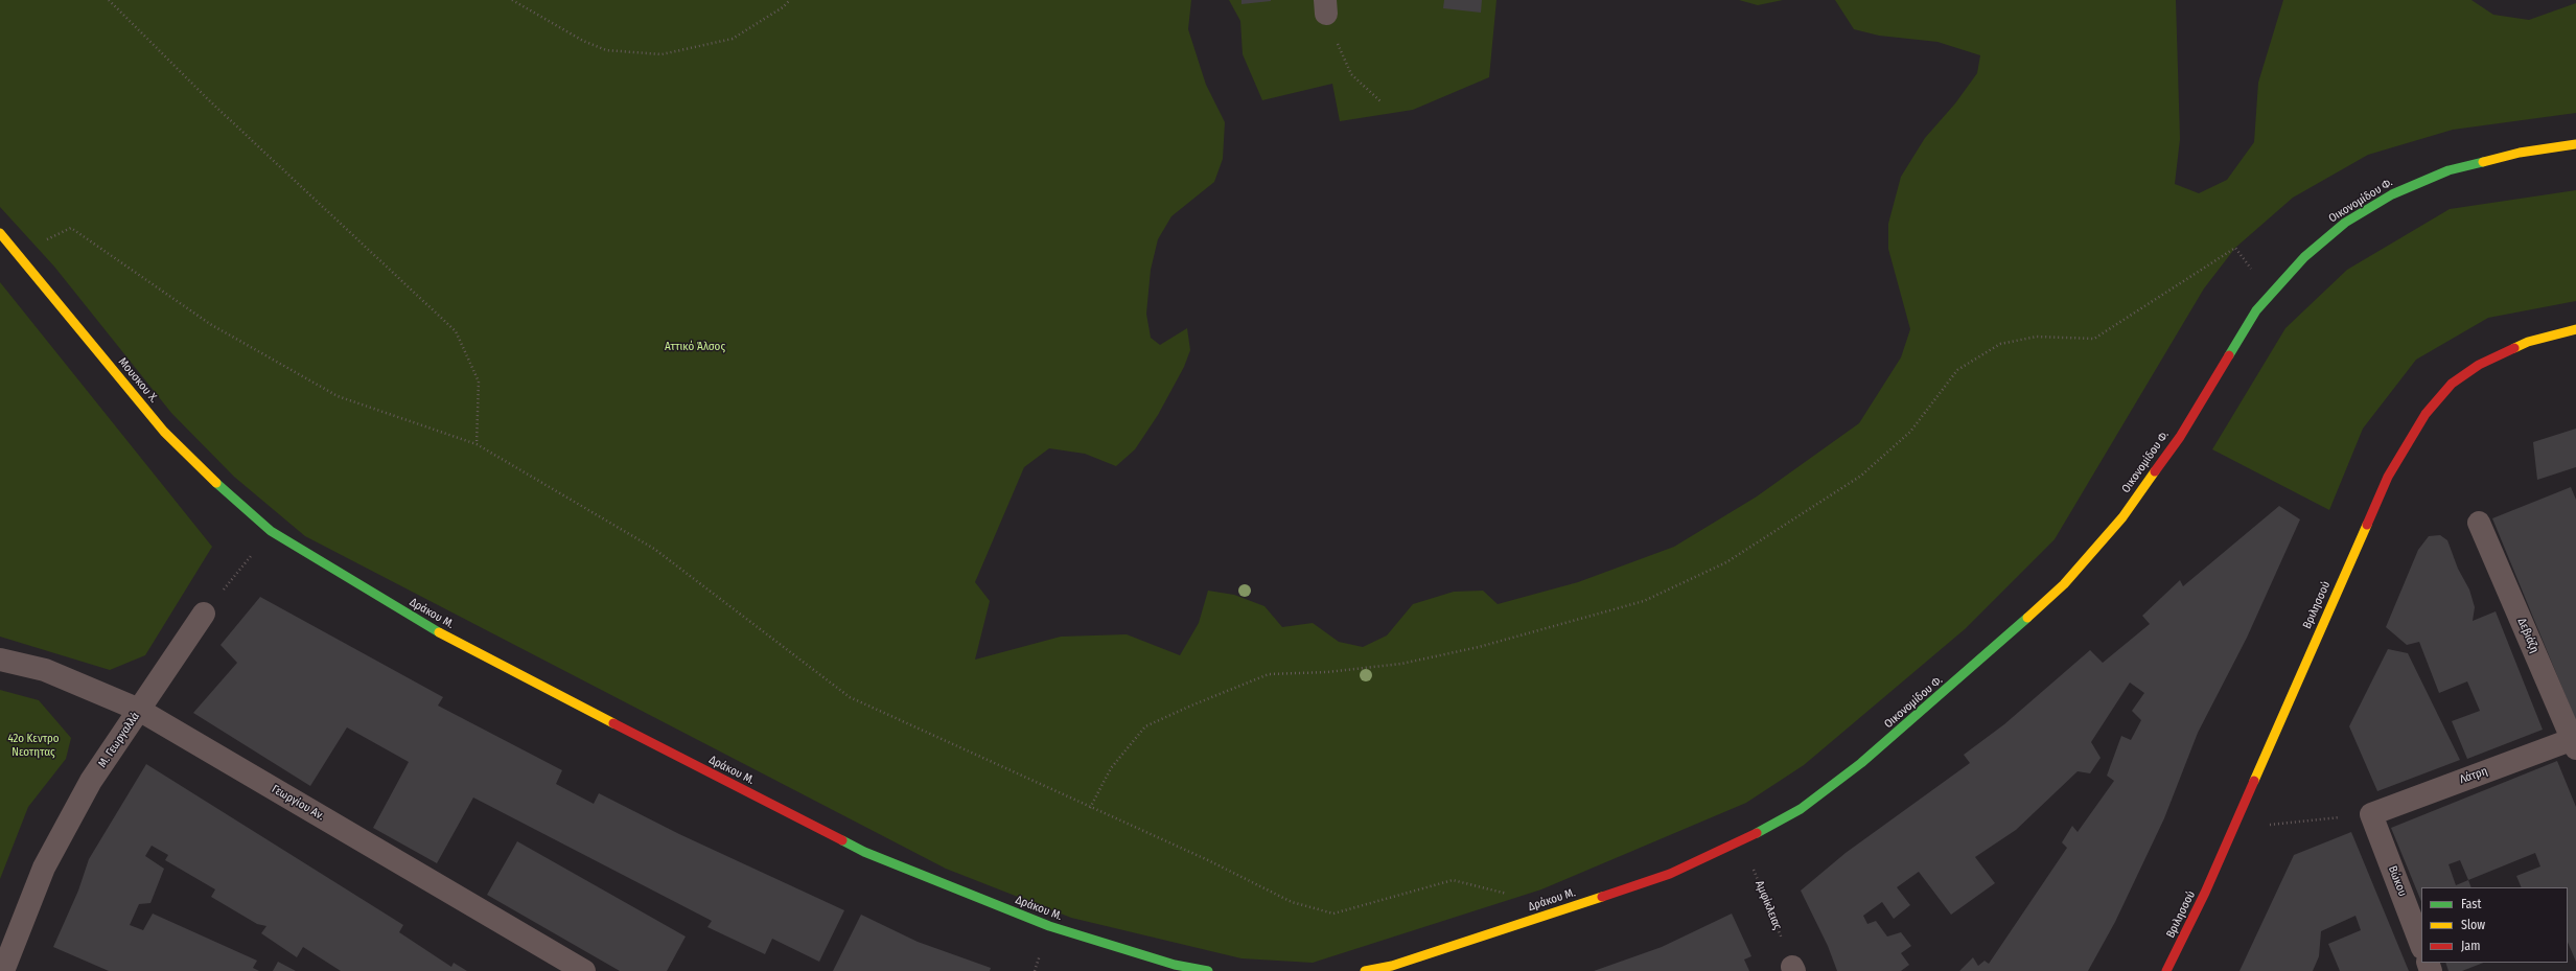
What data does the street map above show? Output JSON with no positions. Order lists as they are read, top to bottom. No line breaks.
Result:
{"streets":{"street":["Οικονομίδου Φ.","Μουσκου Χ.","Βριλησσού","Δράκου Μ.","Δεβιάζη","Μ. Γεωργαλλά","Λάτρη","Γεωργίου Αν.","Βώκου"],"path":["Αμφίκλειας"]},"crossings":[["Οικονομίδου Φ.","Δράκου Μ."],["Οικονομίδου Φ.","Αμφίκλειας"],["Μουσκου Χ.","Δράκου Μ."],["Δράκου Μ.","Αμφίκλειας"],["Δεβιάζη","Λάτρη"],["Μ. Γεωργαλλά","Γεωργίου Αν."],["Λάτρη","Βώκου"]],"parks":["Αττικό Άλσος","42ο Κεντρο Νεοτητας"],"legend":["Fast","Slow","Jam"]}
